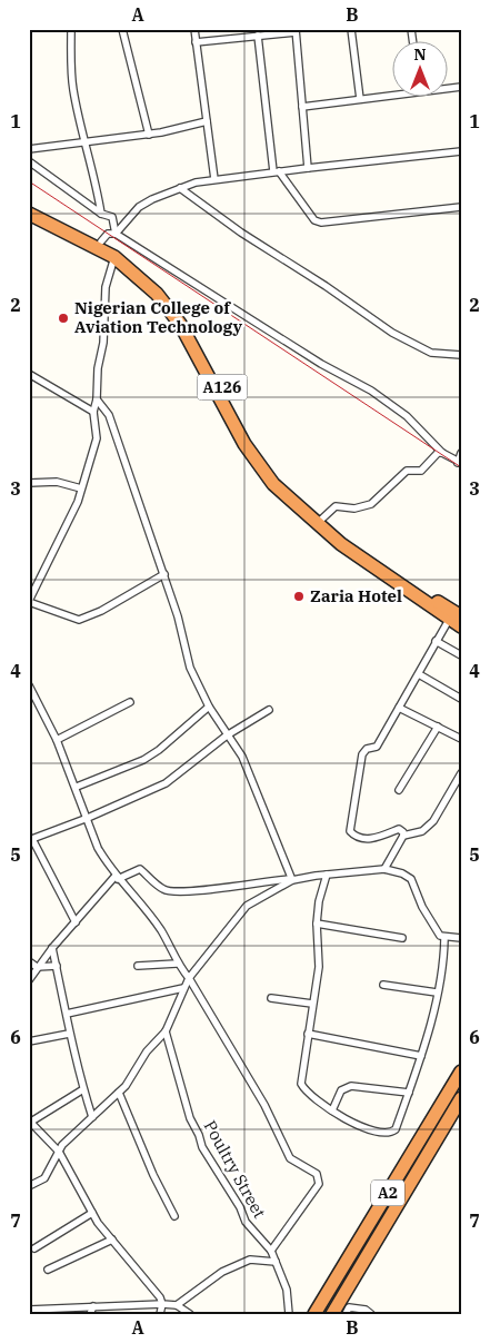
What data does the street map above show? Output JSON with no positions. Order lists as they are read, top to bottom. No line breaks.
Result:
{"streets":{"highway":["A126","A2"],"street":["Poultry Street"]},"places":["Nigerian College of Aviation Technology","Zaria Hotel"],"north":"top","grid":{"columns":["A","B"],"rows":["1","2","3","4","5","6","7"]}}
